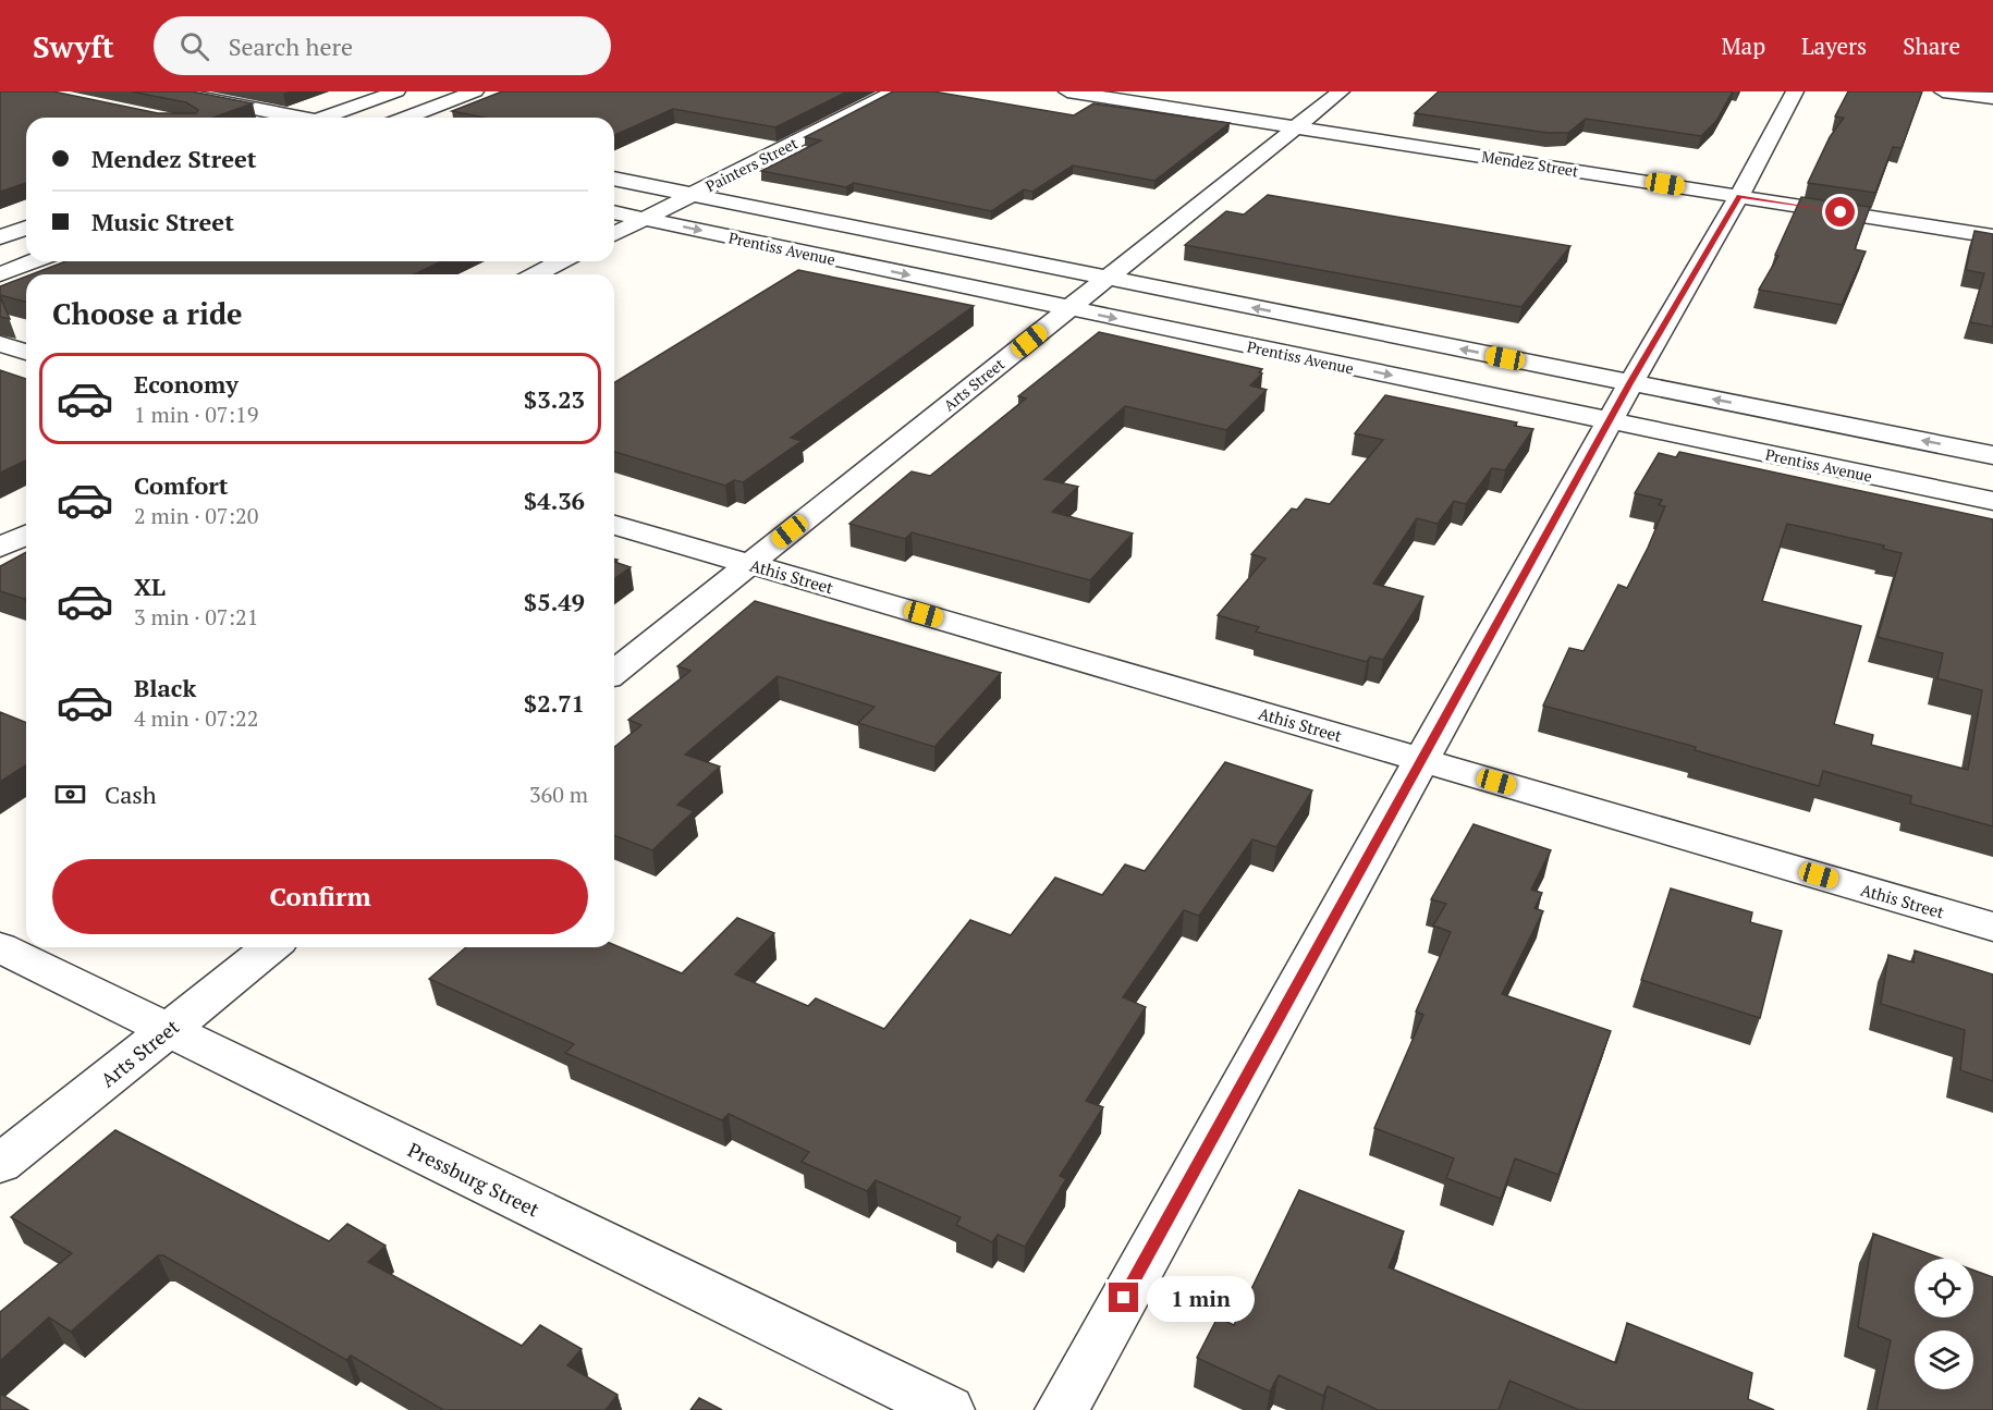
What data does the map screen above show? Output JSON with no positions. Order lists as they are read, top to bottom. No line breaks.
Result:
{"streets":{"street":["Mendez Street","Painters Street","Prentiss Avenue","Arts Street","Athis Street","Pressburg Street"]},"crossings":[["Mendez Street","Arts Street"],["Painters Street","Prentiss Avenue"],["Prentiss Avenue","Arts Street"],["Arts Street","Athis Street"],["Arts Street","Pressburg Street"]],"page":{"header":"Swyft","search":"Search here","nav":["Map","Layers","Share"],"banner":["Mendez Street","Music Street"],"heading":"Choose a ride","list":[{"name":"Economy","note":"1 min · 07:19","value":"$3.23"},{"name":"Comfort","note":"2 min · 07:20","value":"$4.36"},{"name":"XL","note":"3 min · 07:21","value":"$5.49"},{"name":"Black","note":"4 min · 07:22","value":"$2.71"}],"pay":["Cash","360 m"],"buttons":"Confirm","bubble":"1 min"}}
